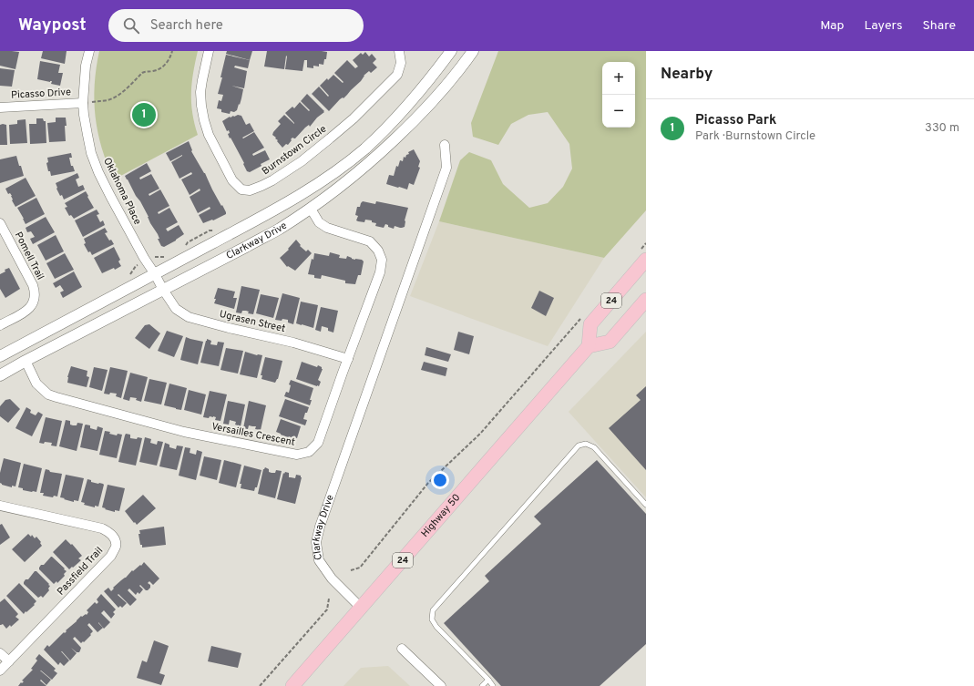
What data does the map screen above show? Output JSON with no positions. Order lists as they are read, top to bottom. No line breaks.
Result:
{"streets":{"main road":["24","Highway 50"],"street":["Picasso Drive","Burnstown Circle","Oklahoma Place","Clarkway Drive","Pomell Trail","Ugrasen Street","Versailles Crescent","Passfield Trail"]},"crossings":[["Picasso Drive","Oklahoma Place"],["Oklahoma Place","Clarkway Drive"],["Oklahoma Place","Ugrasen Street"],["Clarkway Drive","Ugrasen Street"],["Clarkway Drive","Versailles Crescent"],["Clarkway Drive","Highway 50"],["24","Highway 50"],["Ugrasen Street","Versailles Crescent"]],"page":{"header":"Waypost","search":"Search here","nav":["Map","Layers","Share"],"heading":"Nearby","map_buttons":["+","−"],"list":[{"mark":"1","name":"Picasso Park","note":"Park · Burnstown Circle","value":"330 m"}],"pins":"1"}}
